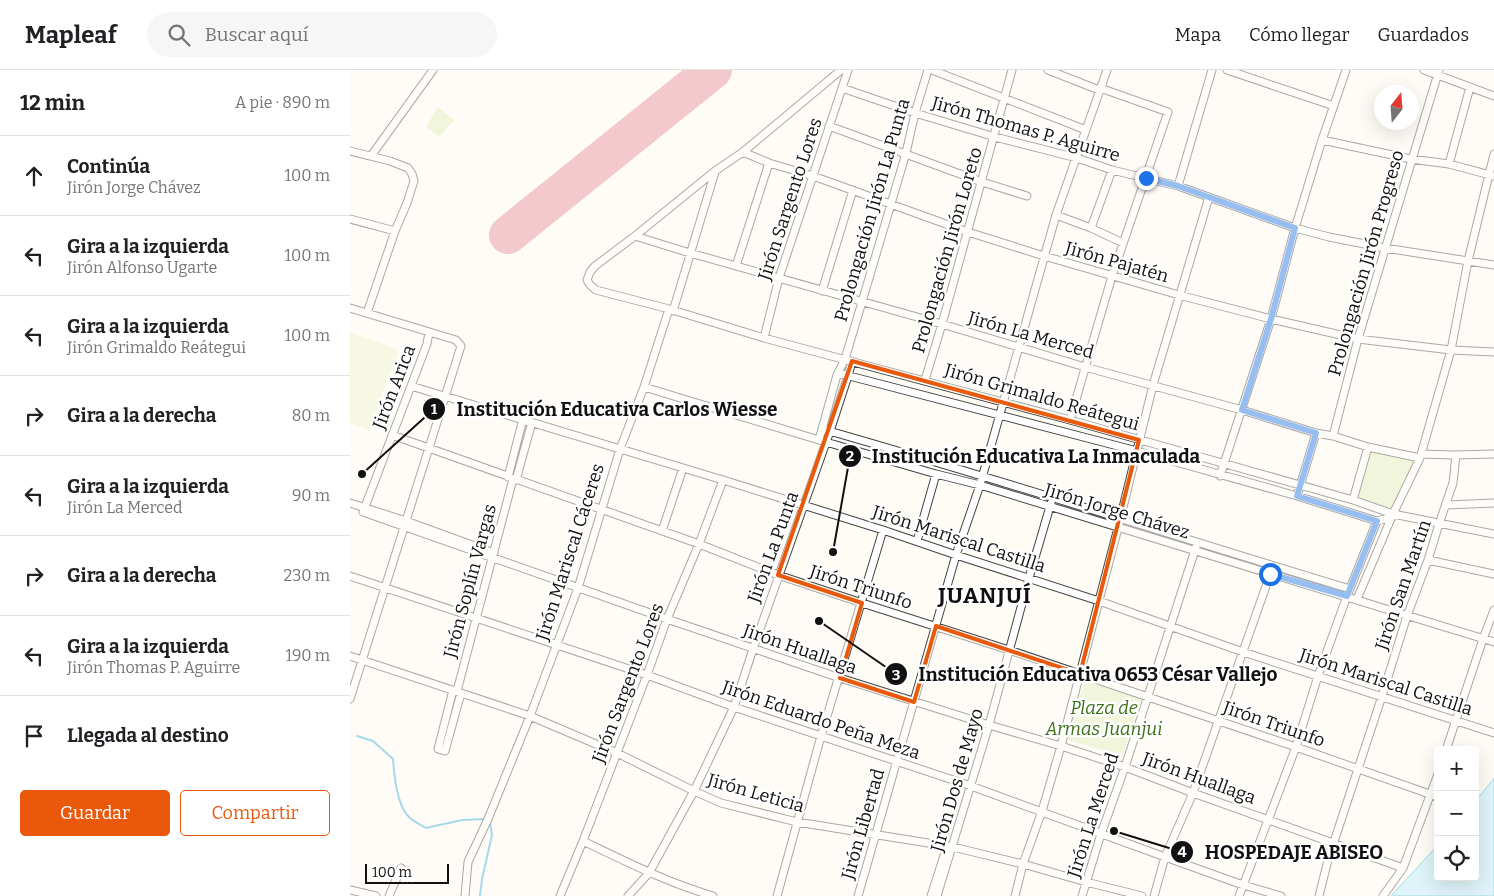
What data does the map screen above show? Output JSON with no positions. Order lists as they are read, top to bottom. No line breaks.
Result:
{"streets":{"street":["Jirón Thomas P. Aguirre","Jirón Sargento Lores","Prolongación Jirón La Punta","Prolongación Jirón Loreto","Jirón Pajatén","Prolongación Jirón Progreso","Jirón La Merced","Jirón Arica","Jirón Grimaldo Reátegui","Jirón Jorge Chávez","Jirón Mariscal Castilla","Jirón La Punta","Jirón Mariscal Cáceres","Jirón Soplín Vargas","Jirón San Martín","Jirón Triunfo","Jirón Huallaga","Jirón Eduardo Peña Meza","Jirón Dos de Mayo","Jirón Leticia","Jirón Libertad"]},"crossings":[["Jirón Thomas P. Aguirre","Jirón Sargento Lores"],["Jirón Thomas P. Aguirre","Prolongación Jirón La Punta"],["Jirón Thomas P. Aguirre","Prolongación Jirón Loreto"],["Jirón Thomas P. Aguirre","Prolongación Jirón Progreso"],["Jirón Thomas P. Aguirre","Jirón Libertad"],["Jirón Sargento Lores","Jirón Pajatén"],["Jirón Sargento Lores","Jirón La Merced"],["Jirón Sargento Lores","Jirón Grimaldo Reátegui"],["Jirón Sargento Lores","Jirón Mariscal Castilla"],["Jirón Sargento Lores","Jirón Triunfo"],["Jirón Sargento Lores","Jirón Huallaga"],["Jirón Sargento Lores","Jirón Eduardo Peña Meza"],["Jirón Sargento Lores","Jirón Leticia"],["Prolongación Jirón La Punta","Jirón Pajatén"],["Prolongación Jirón La Punta","Jirón La Merced"],["Prolongación Jirón La Punta","Jirón Grimaldo Reátegui"],["Prolongación Jirón La Punta","Jirón La Punta"],["Prolongación Jirón Loreto","Jirón Pajatén"],["Prolongación Jirón Loreto","Jirón La Merced"],["Prolongación Jirón Loreto","Jirón Grimaldo Reátegui"],["Jirón Pajatén","Prolongación Jirón Progreso"],["Jirón Pajatén","Jirón Libertad"],["Prolongación Jirón Progreso","Jirón La Merced"],["Jirón La Merced","Jirón Grimaldo Reátegui"],["Jirón La Merced","Jirón Jorge Chávez"],["Jirón La Merced","Jirón Mariscal Castilla"],["Jirón La Merced","Jirón Mariscal Cáceres"],["Jirón La Merced","Jirón San Martín"],["Jirón La Merced","Jirón Triunfo"],["Jirón La Merced","Jirón Huallaga"],["Jirón La Merced","Jirón Eduardo Peña Meza"],["Jirón La Merced","Jirón Leticia"],["Jirón La Merced","Jirón Libertad"],["Jirón Arica","Jirón Mariscal Castilla"],["Jirón Arica","Jirón Triunfo"],["Jirón Arica","Jirón Huallaga"],["Jirón Grimaldo Reátegui","Jirón La Punta"],["Jirón Grimaldo Reátegui","Jirón Mariscal Cáceres"],["Jirón Grimaldo Reátegui","Jirón San Martín"],["Jirón Grimaldo Reátegui","Jirón Libertad"],["Jirón Jorge Chávez","Jirón La Punta"],["Jirón Jorge Chávez","Jirón Mariscal Cáceres"],["Jirón Jorge Chávez","Jirón San Martín"],["Jirón Jorge Chávez","Jirón Dos de Mayo"],["Jirón Jorge Chávez","Jirón Libertad"],["Jirón Mariscal Castilla","Jirón La Punta"],["Jirón Mariscal Castilla","Jirón Mariscal Cáceres"],["Jirón Mariscal Castilla","Jirón Soplín Vargas"],["Jirón Mariscal Castilla","Jirón San Martín"],["Jirón Mariscal Castilla","Jirón Dos de Mayo"],["Jirón Mariscal Castilla","Jirón Libertad"],["Jirón La Punta","Jirón Triunfo"],["Jirón La Punta","Jirón Huallaga"],["Jirón La Punta","Jirón Eduardo Peña Meza"],["Jirón La Punta","Jirón Leticia"],["Jirón Mariscal Cáceres","Jirón Triunfo"],["Jirón Mariscal Cáceres","Jirón Huallaga"],["Jirón Mariscal Cáceres","Jirón Eduardo Peña Meza"],["Jirón Mariscal Cáceres","Jirón Leticia"],["Jirón Soplín Vargas","Jirón Triunfo"],["Jirón Soplín Vargas","Jirón Huallaga"],["Jirón Soplín Vargas","Jirón Eduardo Peña Meza"],["Jirón Soplín Vargas","Jirón Leticia"],["Jirón San Martín","Jirón Triunfo"],["Jirón San Martín","Jirón Huallaga"],["Jirón Triunfo","Jirón Dos de Mayo"],["Jirón Triunfo","Jirón Libertad"],["Jirón Huallaga","Jirón Dos de Mayo"],["Jirón Huallaga","Jirón Libertad"],["Jirón Eduardo Peña Meza","Jirón Dos de Mayo"],["Jirón Eduardo Peña Meza","Jirón Libertad"],["Jirón Dos de Mayo","Jirón Leticia"],["Jirón Leticia","Jirón Libertad"]],"districts":["JUANJUÍ"],"parks":["Plaza de Armas Juanjui"],"places":["Institución Educativa Carlos Wiesse","Institución Educativa La Inmaculada","Institución Educativa 0653 César Vallejo","HOSPEDAJE ABISEO"],"scale_bar":"100 m","north":"top","page":{"header":"Mapleaf","search":"Buscar aquí","nav":["Mapa","Cómo llegar","Guardados"],"heading":["12 min","A pie · 890 m"],"list":[["Continúa","Jirón Jorge Chávez","100 m"],["Gira a la izquierda","Jirón Alfonso Ugarte","100 m"],["Gira a la izquierda","Jirón Grimaldo Reátegui","100 m"],["Gira a la derecha","80 m"],["Gira a la izquierda","Jirón La Merced","90 m"],["Gira a la derecha","230 m"],["Gira a la izquierda","Jirón Thomas P. Aguirre","190 m"],"Llegada al destino"],"map_buttons":["+","−"],"buttons":["Guardar","Compartir"],"scale":"100 m"}}
